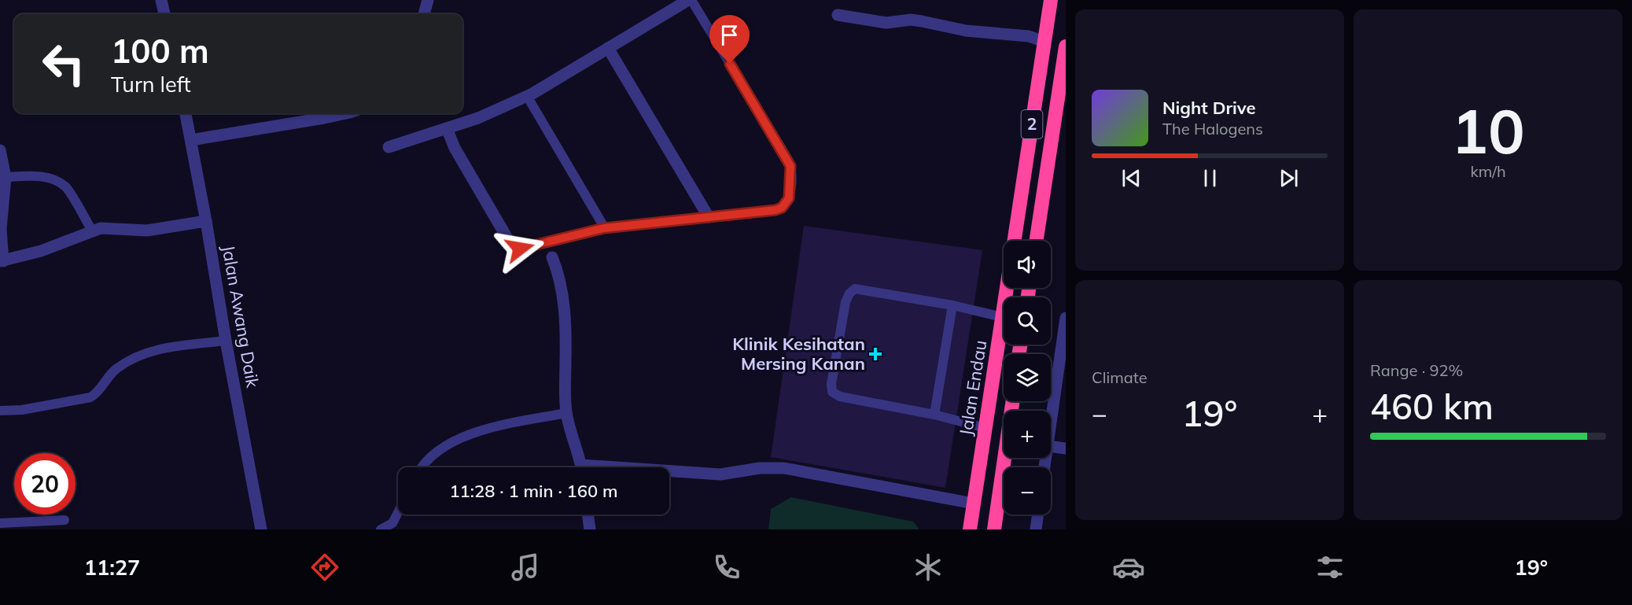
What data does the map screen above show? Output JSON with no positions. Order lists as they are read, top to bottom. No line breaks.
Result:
{"streets":{"highway":["2","Jalan Endau"],"street":["Jalan Awang Daik"]},"places":{"health":["Klinik Kesihatan Mersing Kanan"]},"page":{"tile":[["10","km/h"],"Climate",["Range · 92%","460 km"]],"turn":["100 m","Turn left"],"song":["Night Drive","The Halogens"],"map_buttons":["+","−"],"heat":["−","19°","+"],"limit":"20","trip":"11:28 · 1 min · 160 m","tabs":["11:27","19°"]}}
